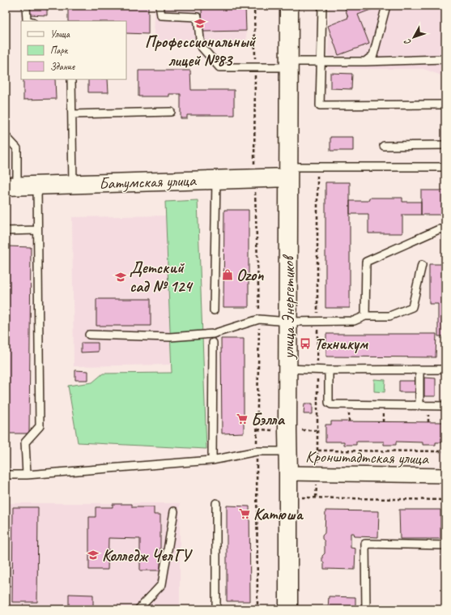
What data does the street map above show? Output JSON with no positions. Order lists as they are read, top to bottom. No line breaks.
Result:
{"streets":{"street":["Батумская улица","улица Энергетиков","Кронштадтская улица"]},"crossings":[["Батумская улица","улица Энергетиков"],["улица Энергетиков","Кронштадтская улица"]],"places":{"school or university":["Профессиональный лицей №83","Детский сад № 124","Колледж ЧелГУ"],"shop":["Ozon"],"bus stop":["Техникум"],"supermarket":["Бэлла","Катюша"]},"legend":["Улица","Парк","Здание"],"north":"bottom left"}
